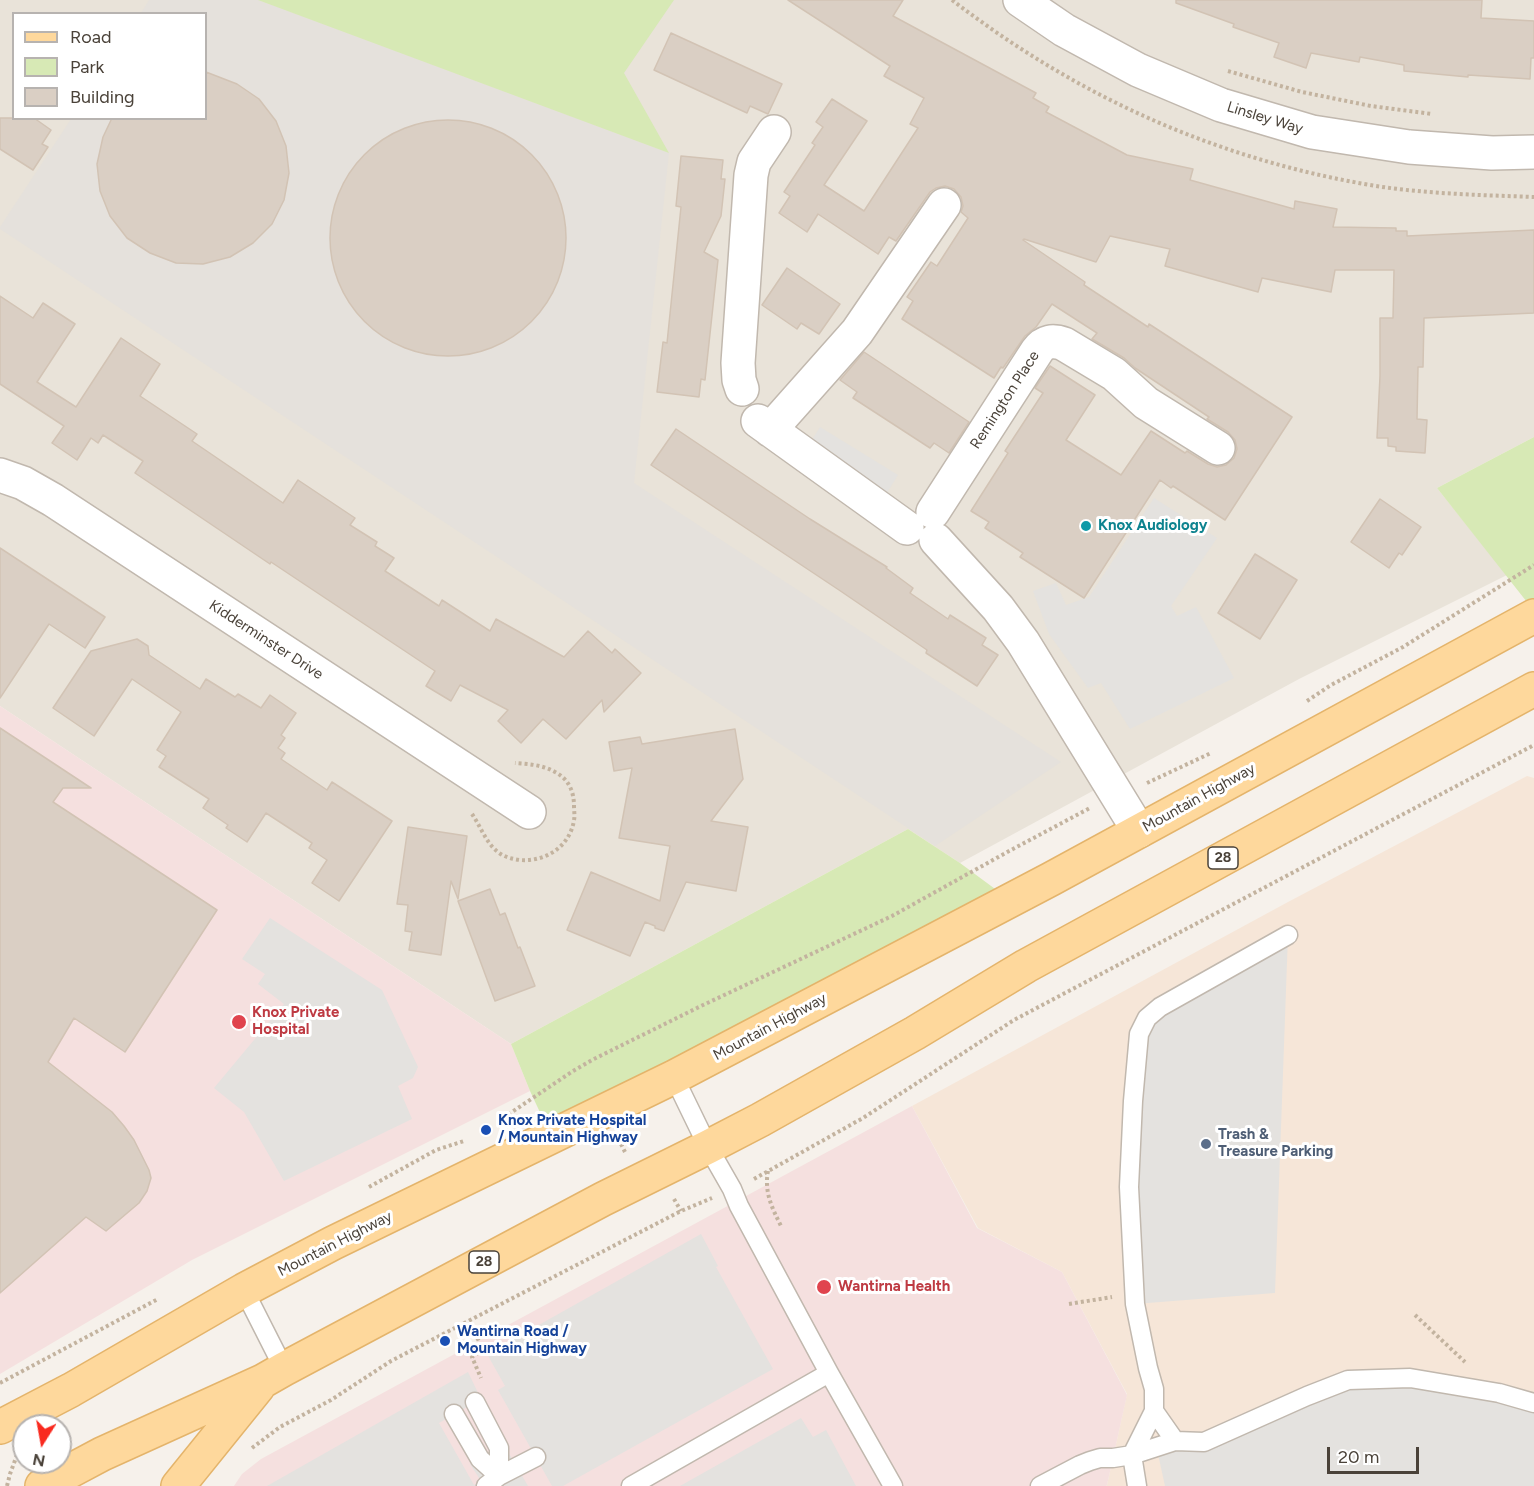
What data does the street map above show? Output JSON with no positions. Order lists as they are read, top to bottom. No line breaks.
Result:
{"streets":{"main road":["Mountain Highway","28"],"street":["Linsley Way","Remington Place","Kidderminster Drive"]},"places":["Knox Audiology","Knox Private Hospital","Knox Private Hospital / Mountain Highway","Trash & Treasure Parking","Wantirna Health","Wantirna Road / Mountain Highway"],"legend":["Road","Park","Building"],"scale_bar":"20 m","north":"bottom"}
